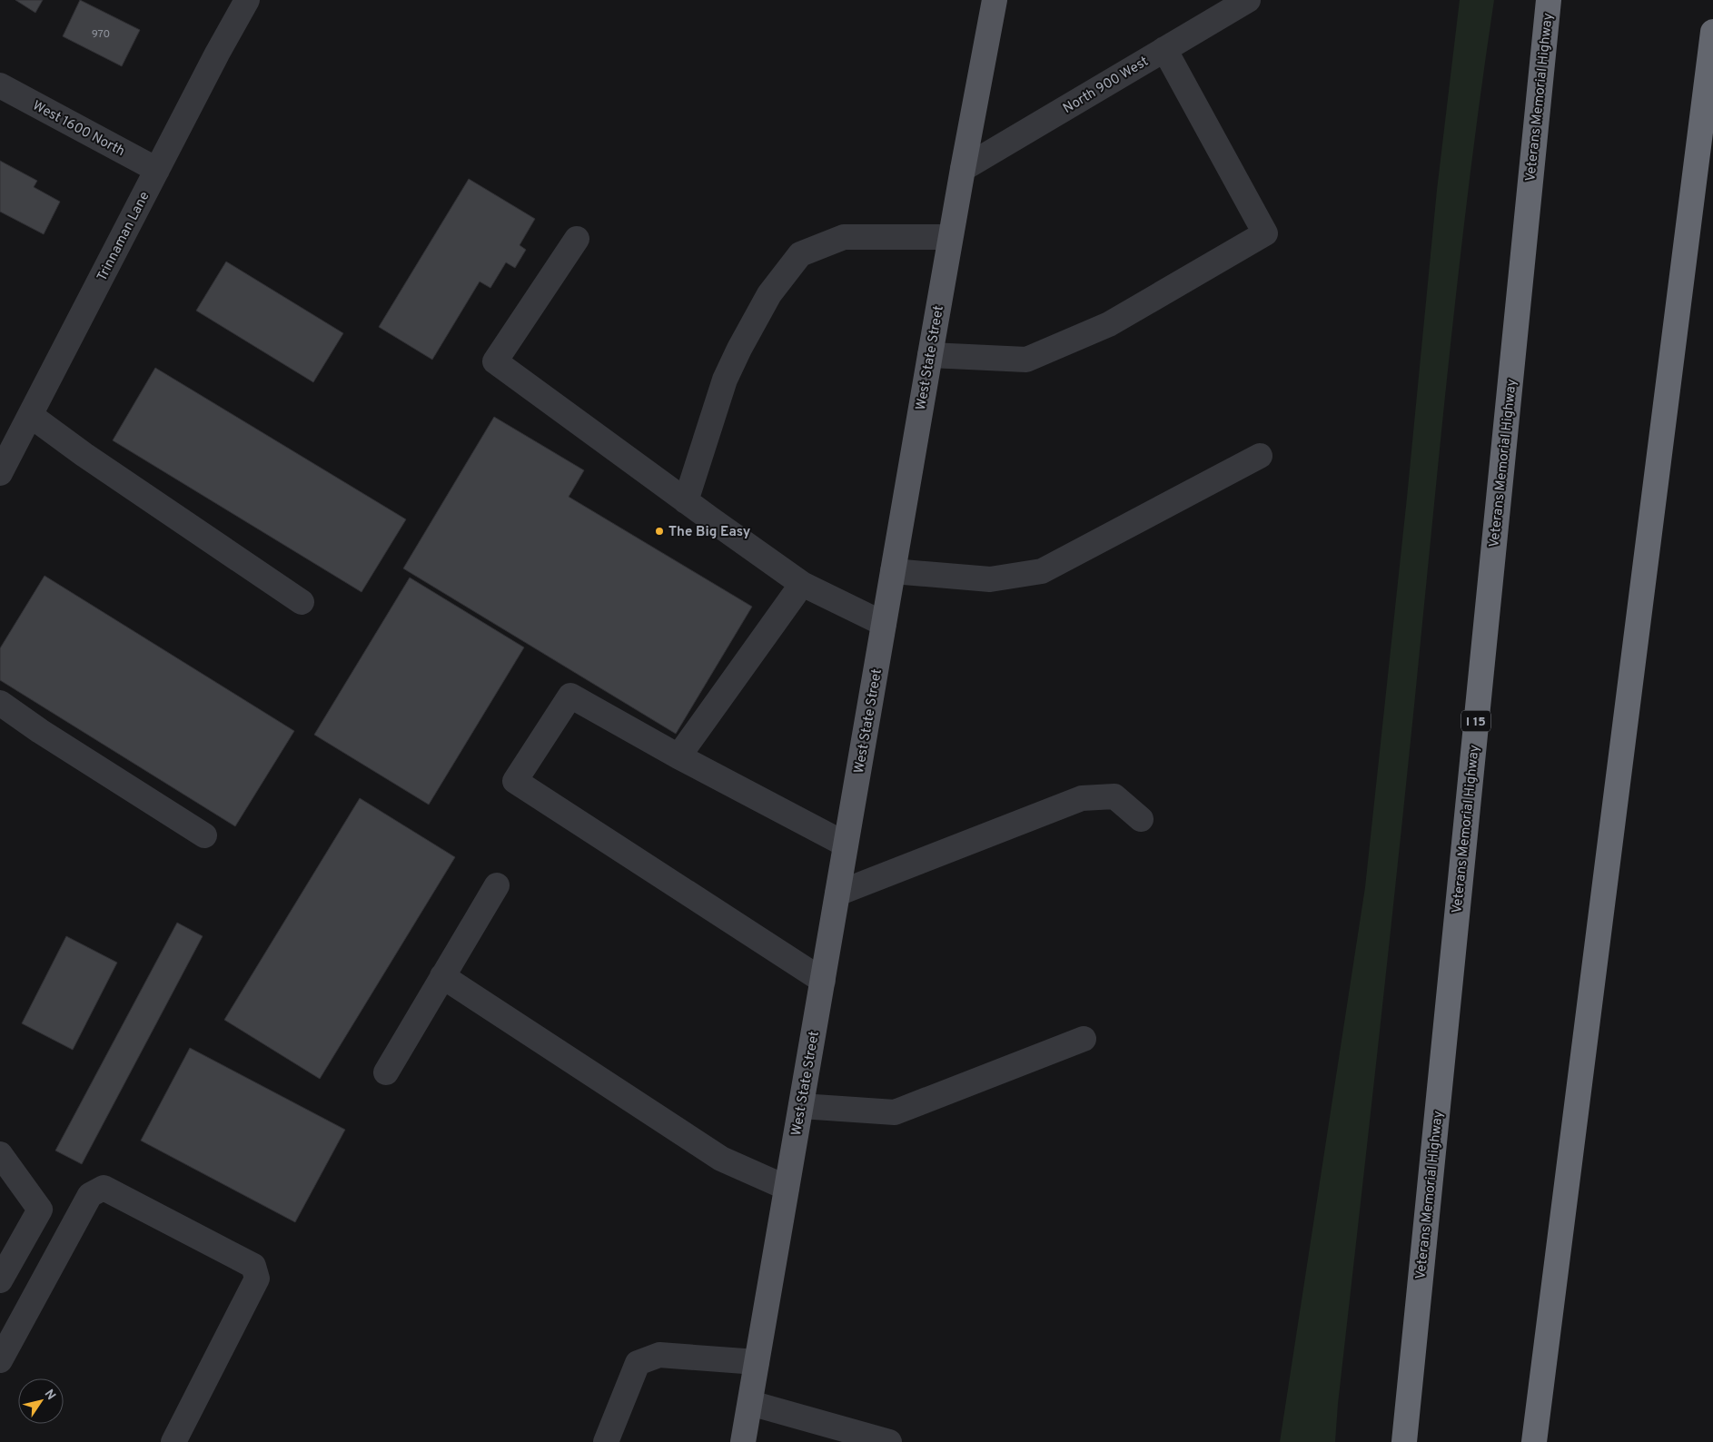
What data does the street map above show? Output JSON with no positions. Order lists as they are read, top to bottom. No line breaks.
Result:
{"streets":{"highway":["Veterans Memorial Highway","I 15"],"main road":["West State Street"],"street":["North 900 West","West 1600 North","Trinnaman Lane"]},"crossings":[["North 900 West","West State Street"],["West 1600 North","Trinnaman Lane"]],"places":["The Big Easy"],"house_numbers":["970"],"north":"top right"}
